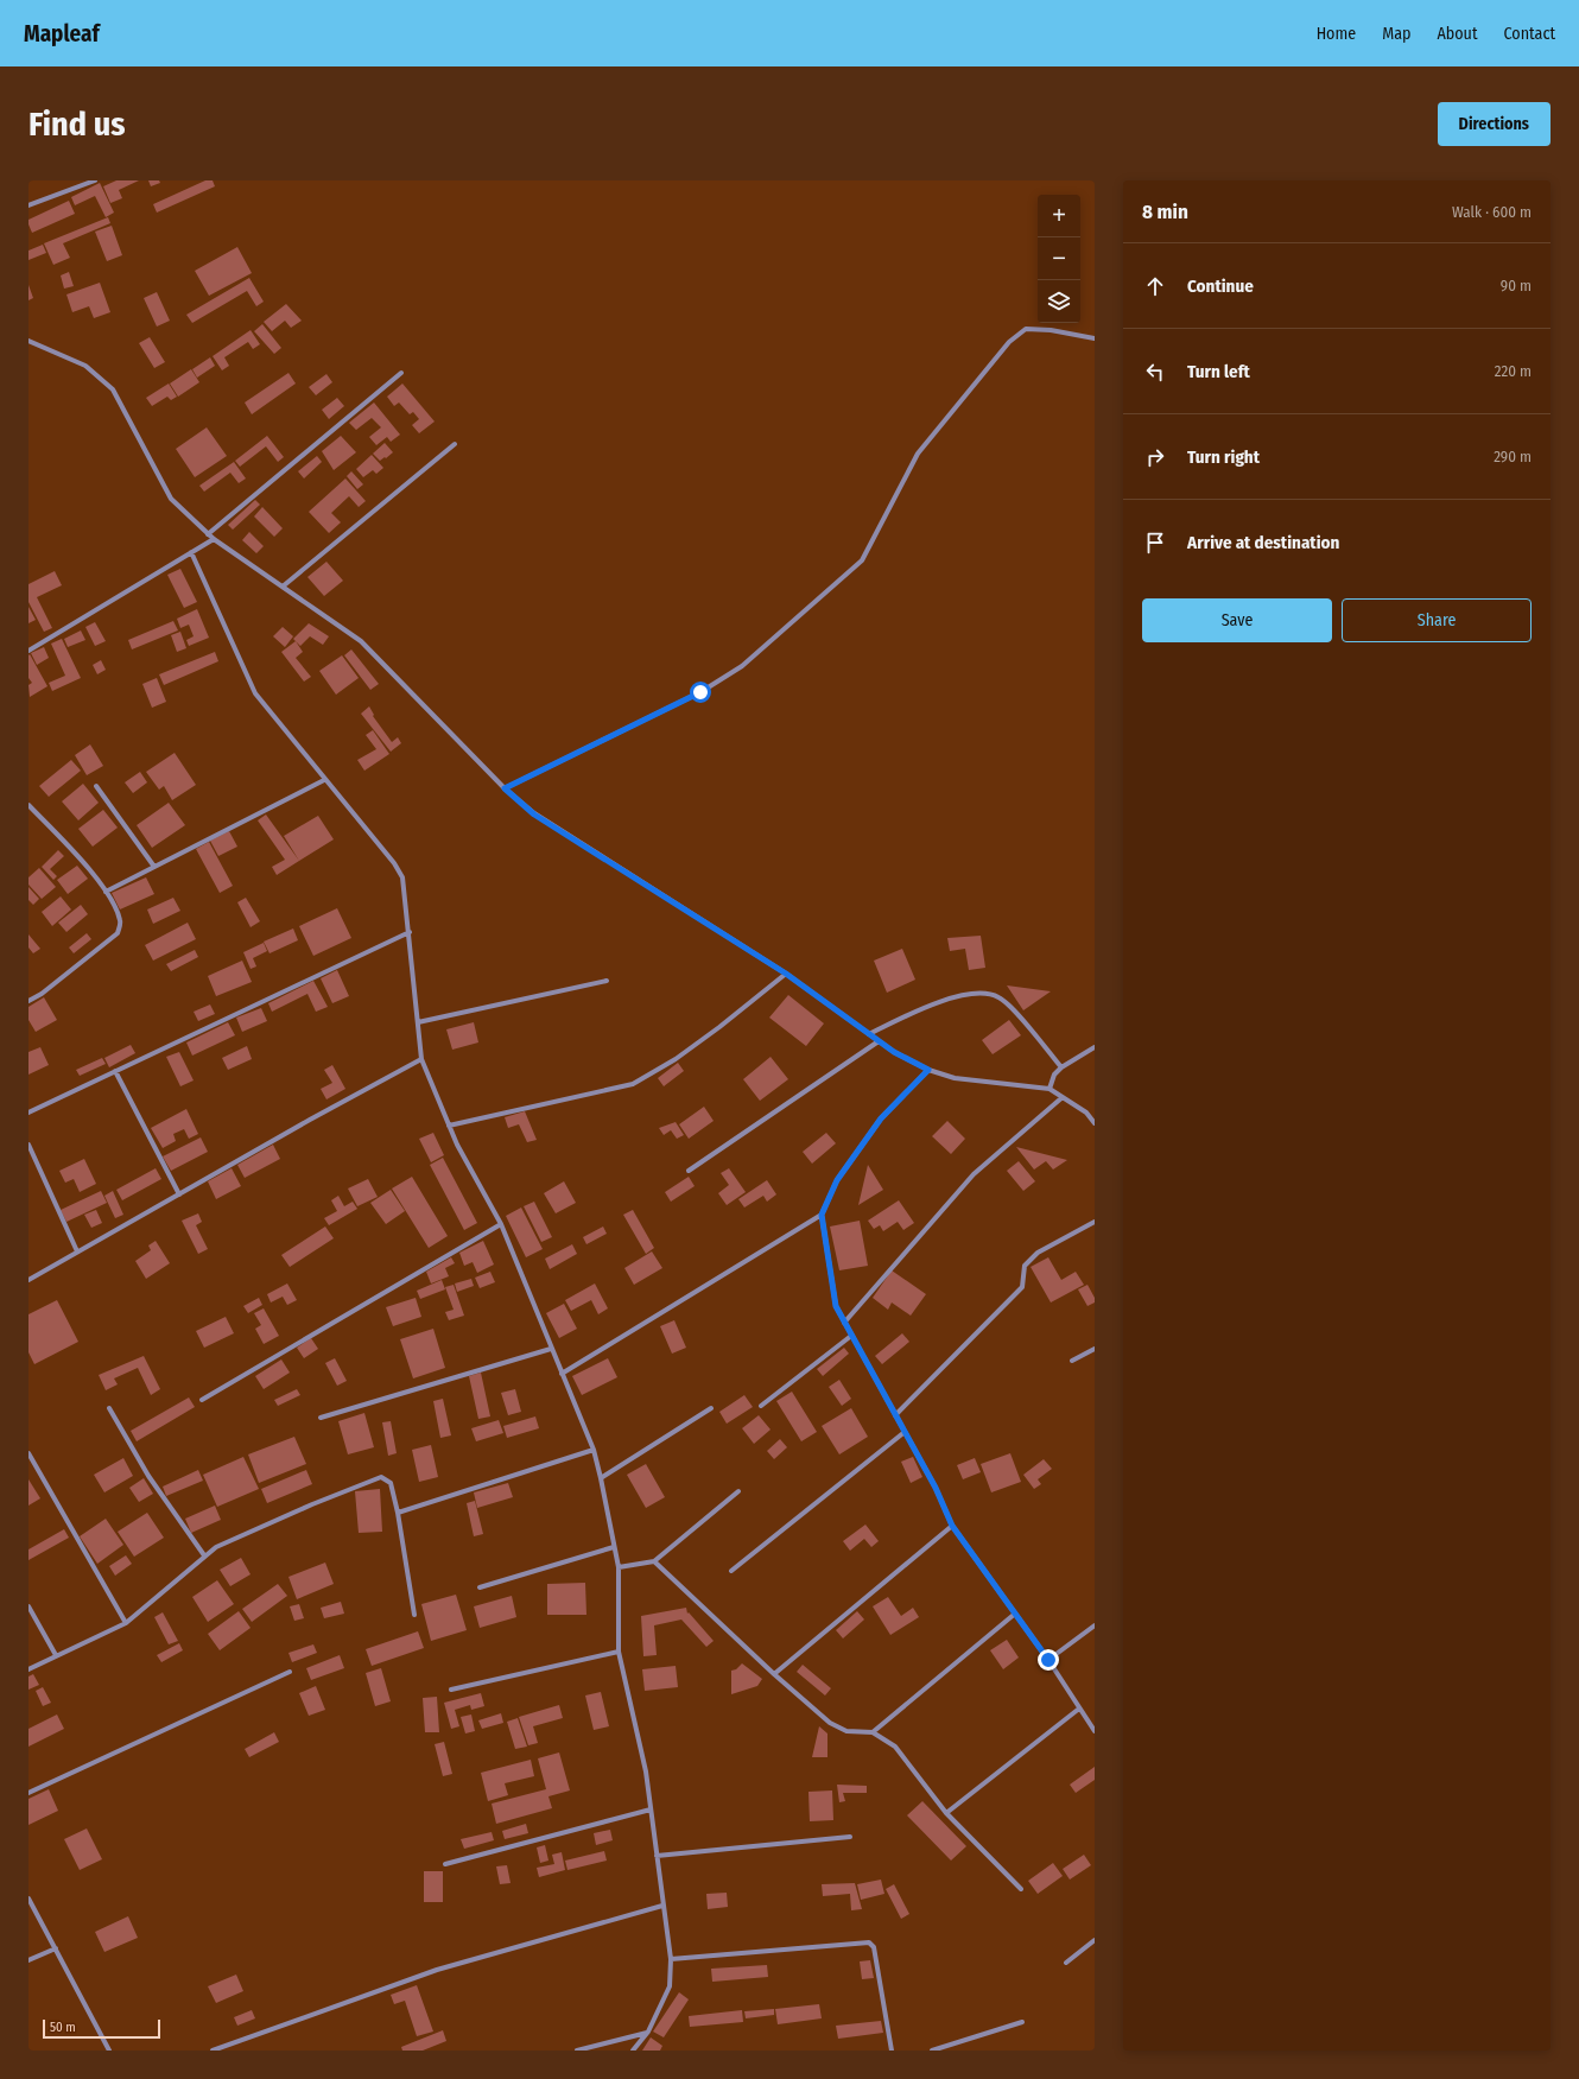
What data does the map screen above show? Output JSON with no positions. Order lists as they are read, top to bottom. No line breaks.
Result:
{"scale_bar":"50 m","page":{"header":"Mapleaf","nav":["Home","Map","About","Contact"],"buttons":["Directions",["Save","Share"]],"title":"Find us","heading":["8 min","Walk · 600 m"],"map_buttons":["+","−"],"list":[["Continue","90 m"],["Turn left","220 m"],["Turn right","290 m"],"Arrive at destination"],"scale":"50 m"}}
